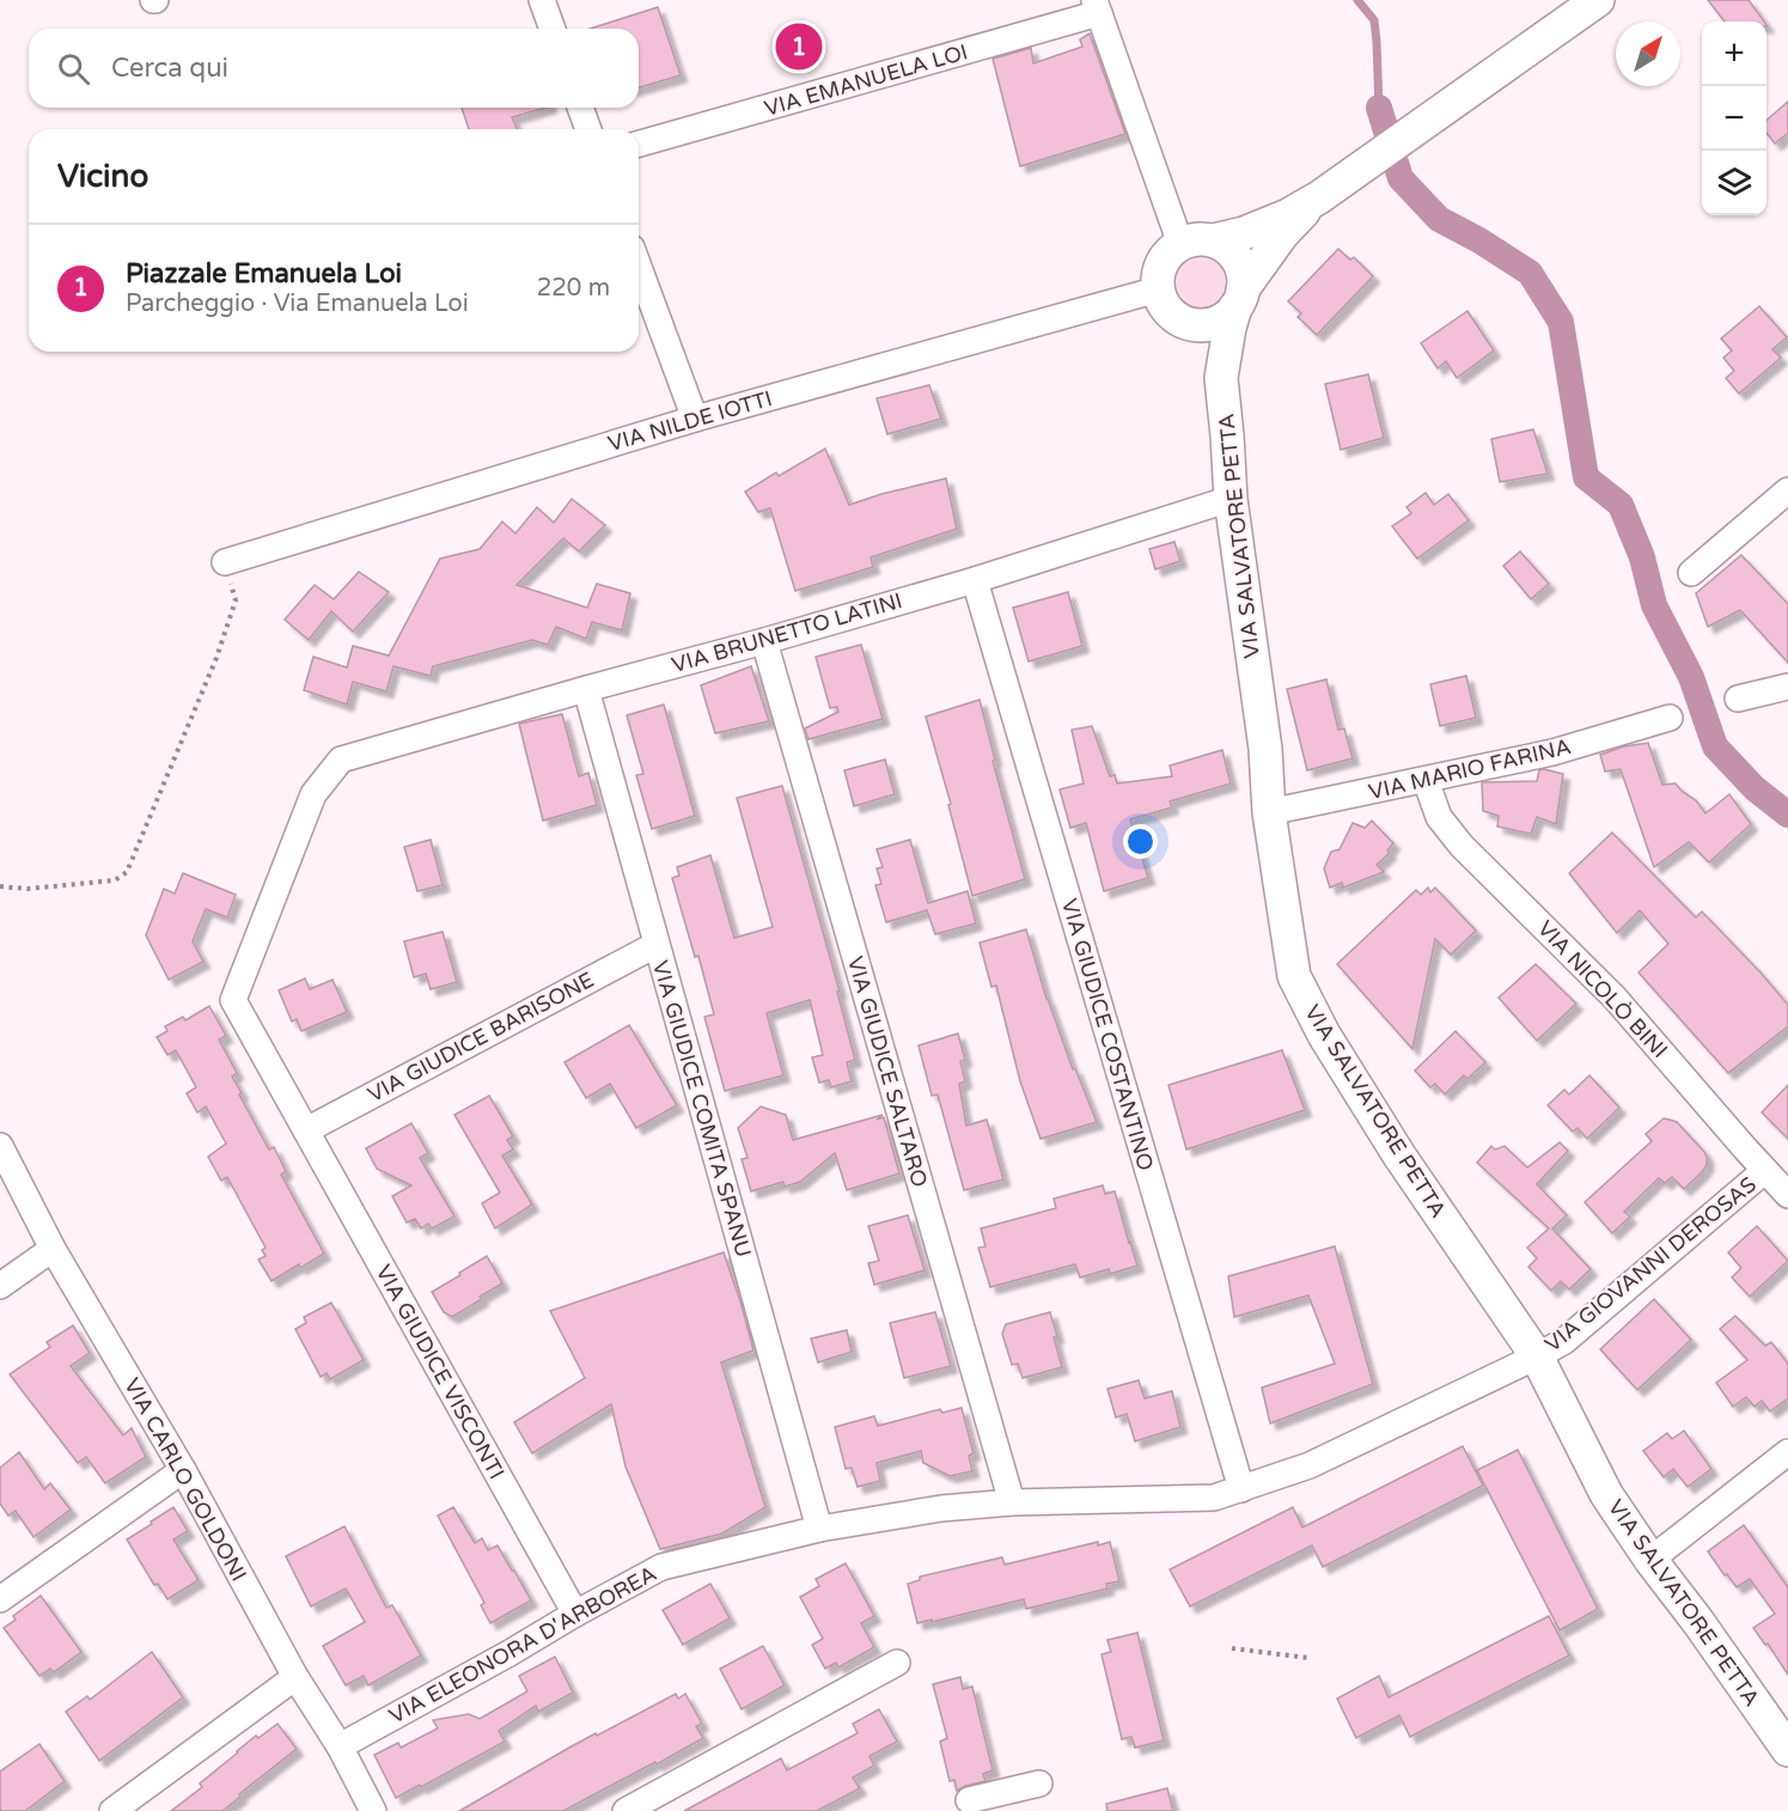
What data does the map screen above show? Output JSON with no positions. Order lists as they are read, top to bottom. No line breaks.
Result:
{"streets":{"street":["VIA EMANUELA LOI","VIA NILDE IOTTI","VIA SALVATORE PETTA","VIA BRUNETTO LATINI","VIA MARIO FARINA","VIA NICOLÒ BINI","VIA GIUDICE COSTANTINO","VIA GIUDICE BARISONE","VIA GIUDICE SALTARO","VIA GIUDICE COMITA SPANU","VIA GIOVANNI DEROSAS","VIA GIUDICE VISCONTI","VIA CARLO GOLDONI","VIA ELEONORA D'ARBOREA"]},"crossings":[["VIA NILDE IOTTI","VIA SALVATORE PETTA"],["VIA SALVATORE PETTA","VIA BRUNETTO LATINI"],["VIA SALVATORE PETTA","VIA MARIO FARINA"],["VIA SALVATORE PETTA","VIA GIOVANNI DEROSAS"],["VIA SALVATORE PETTA","VIA ELEONORA D'ARBOREA"],["VIA BRUNETTO LATINI","VIA GIUDICE COSTANTINO"],["VIA BRUNETTO LATINI","VIA GIUDICE SALTARO"],["VIA BRUNETTO LATINI","VIA GIUDICE COMITA SPANU"],["VIA BRUNETTO LATINI","VIA GIUDICE VISCONTI"],["VIA MARIO FARINA","VIA NICOLÒ BINI"],["VIA NICOLÒ BINI","VIA GIOVANNI DEROSAS"],["VIA GIUDICE COSTANTINO","VIA ELEONORA D'ARBOREA"],["VIA GIUDICE BARISONE","VIA GIUDICE COMITA SPANU"],["VIA GIUDICE BARISONE","VIA GIUDICE VISCONTI"],["VIA GIUDICE SALTARO","VIA ELEONORA D'ARBOREA"],["VIA GIUDICE COMITA SPANU","VIA ELEONORA D'ARBOREA"],["VIA GIOVANNI DEROSAS","VIA ELEONORA D'ARBOREA"],["VIA GIUDICE VISCONTI","VIA ELEONORA D'ARBOREA"],["VIA CARLO GOLDONI","VIA ELEONORA D'ARBOREA"]],"north":"top right","page":{"pins":"1","map_buttons":["+","−"],"search":"Cerca qui","heading":"Vicino","list":[{"mark":"1","name":"Piazzale Emanuela Loi","note":"Parcheggio · Via Emanuela Loi","value":"220 m"}]}}
